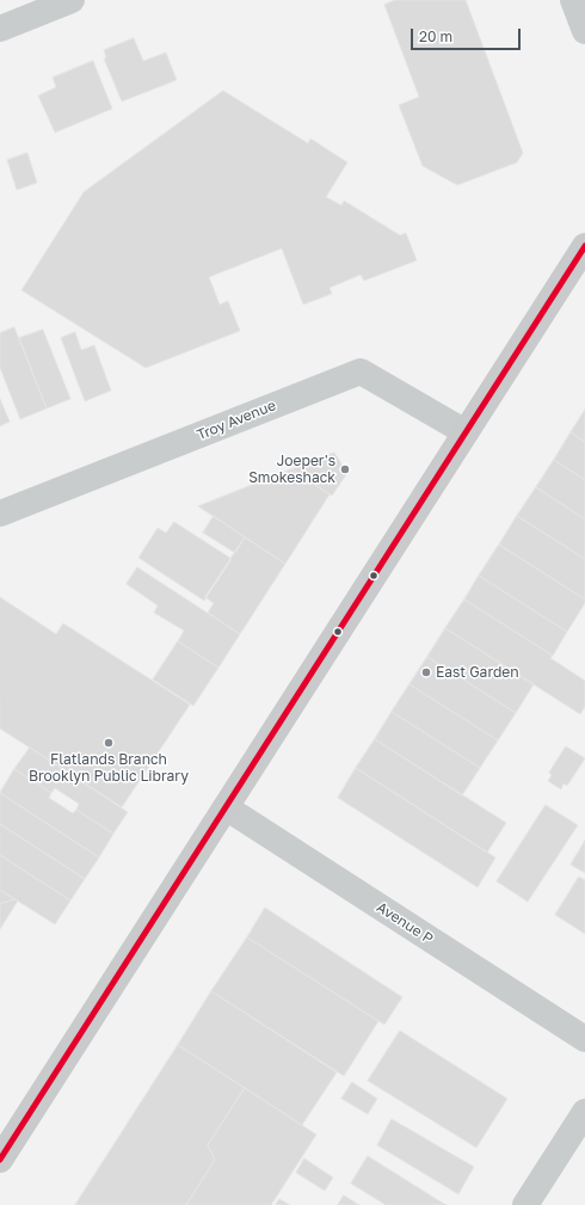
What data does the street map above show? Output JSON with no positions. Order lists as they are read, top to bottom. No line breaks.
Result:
{"streets":{"street":["Troy Avenue","Avenue P"]},"places":["Joeper's Smokeshack","East Garden","Flatlands Branch Brooklyn Public Library"],"scale_bar":"20 m"}
